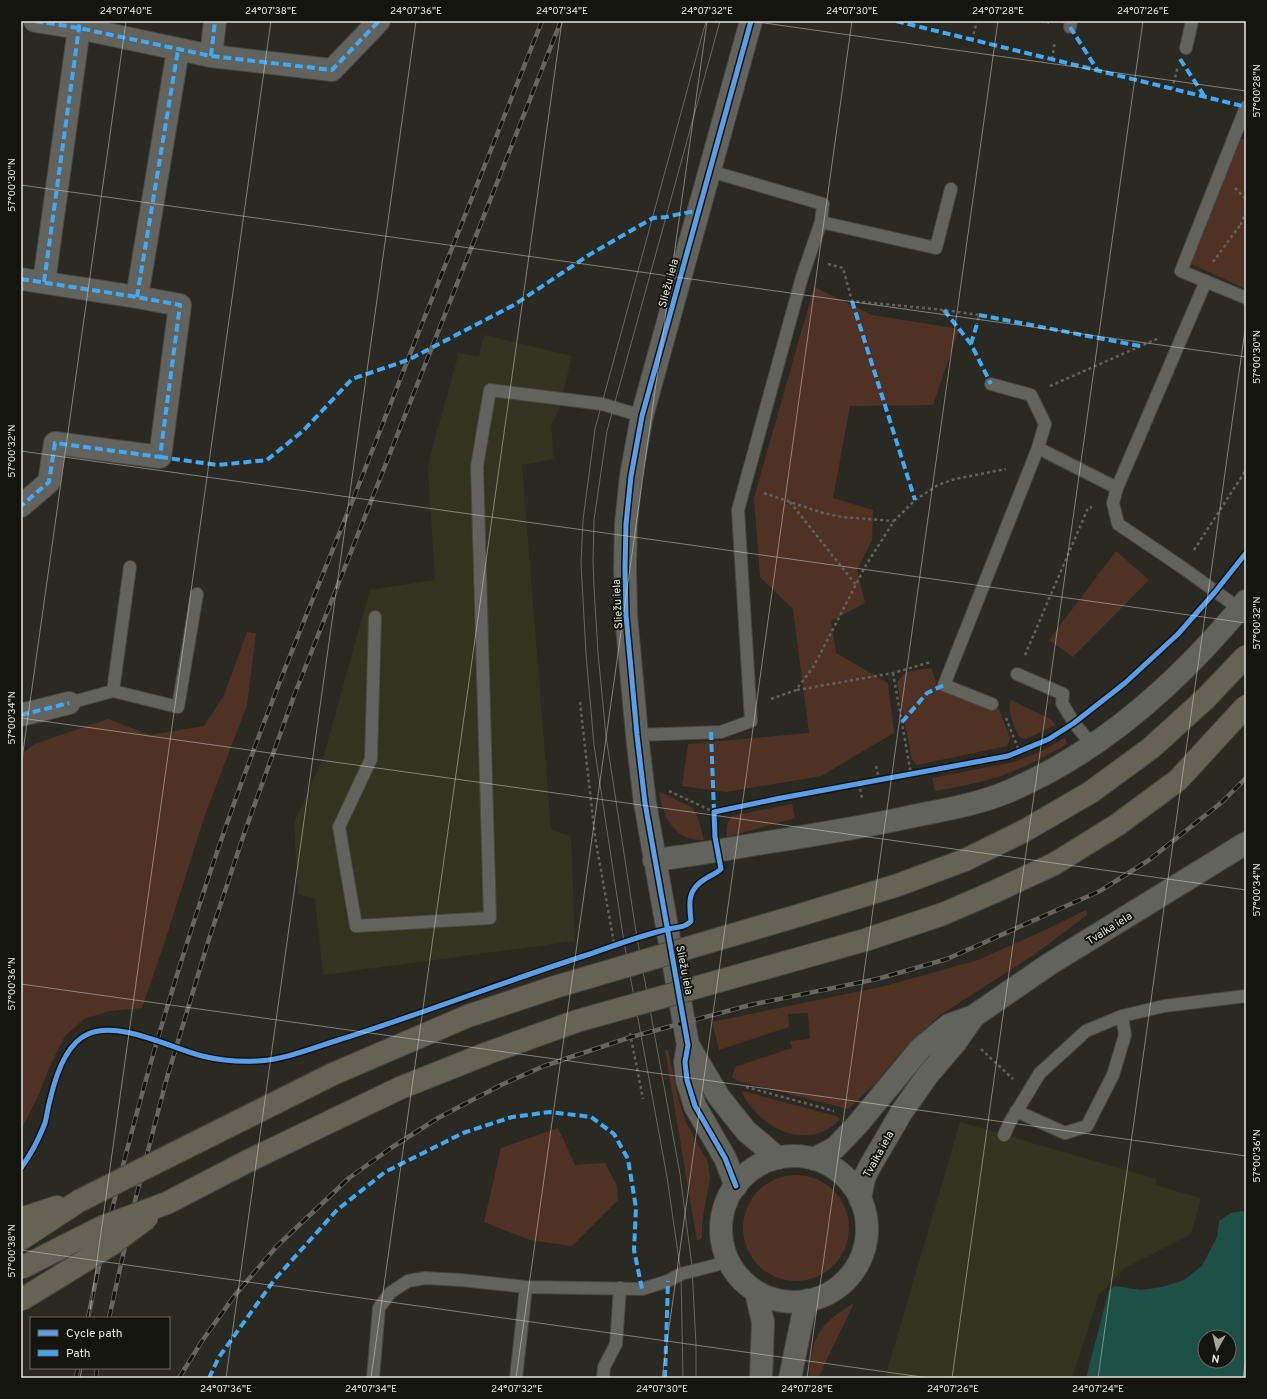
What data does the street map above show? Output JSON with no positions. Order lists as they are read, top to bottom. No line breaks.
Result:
{"streets":{"street":["Sliežu iela","Tvaika iela"]},"crossings":[["Sliežu iela","Tvaika iela"]],"legend":["Cycle path","Path"],"north":"bottom","coordinates":["24°07'40\"E","24°07'38\"E","24°07'36\"E","24°07'34\"E","24°07'32\"E","24°07'30\"E","24°07'28\"E","24°07'26\"E","57°00'28\"N","57°00'30\"N","57°00'32\"N","57°00'34\"N","57°00'36\"N","57°00'38\"N","24°07'24\"E"]}
